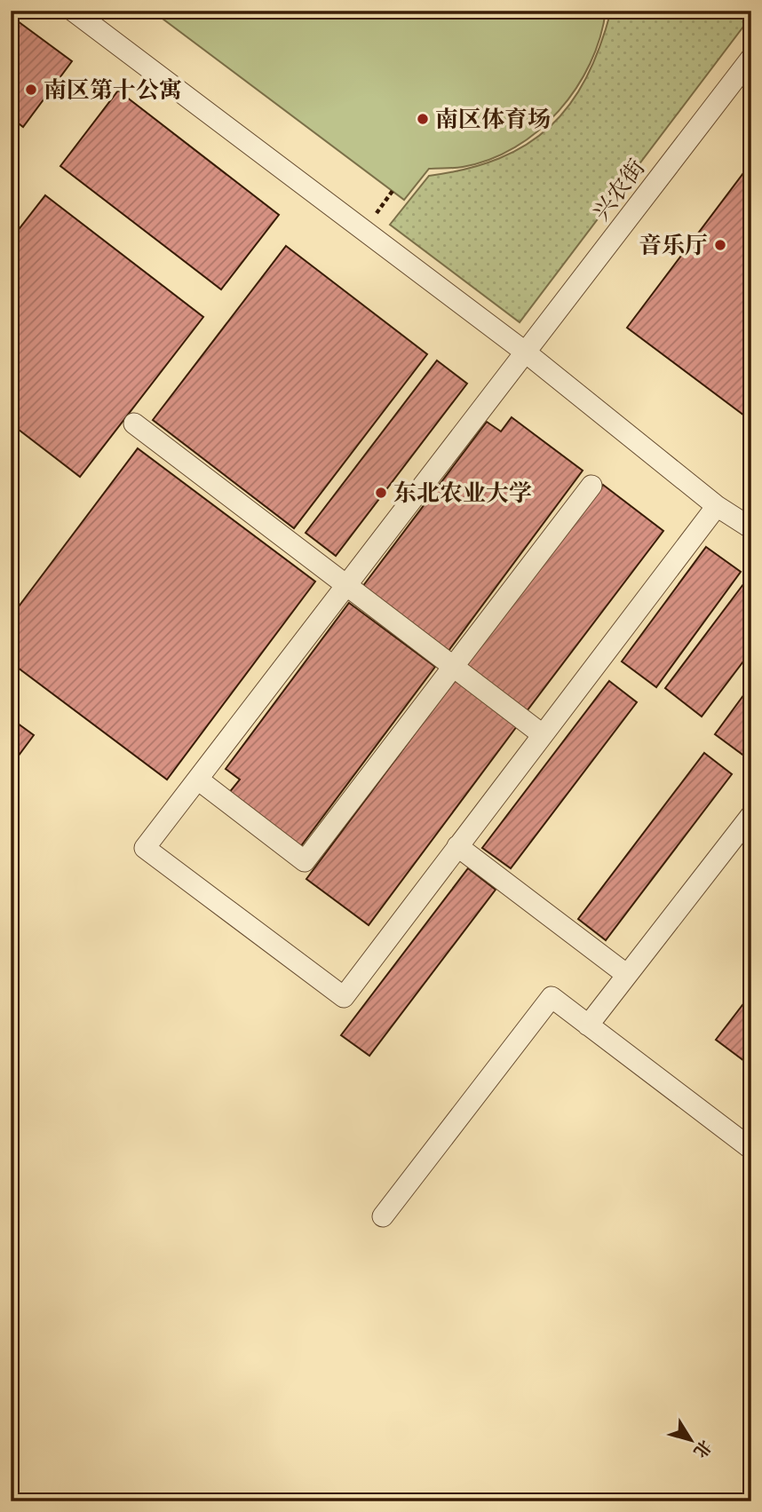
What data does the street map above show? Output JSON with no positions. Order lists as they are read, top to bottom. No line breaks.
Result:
{"streets":{"street":["兴农街"]},"places":["南区第十公寓","南区体育场","音乐厅","东北农业大学"],"north":"bottom right"}
